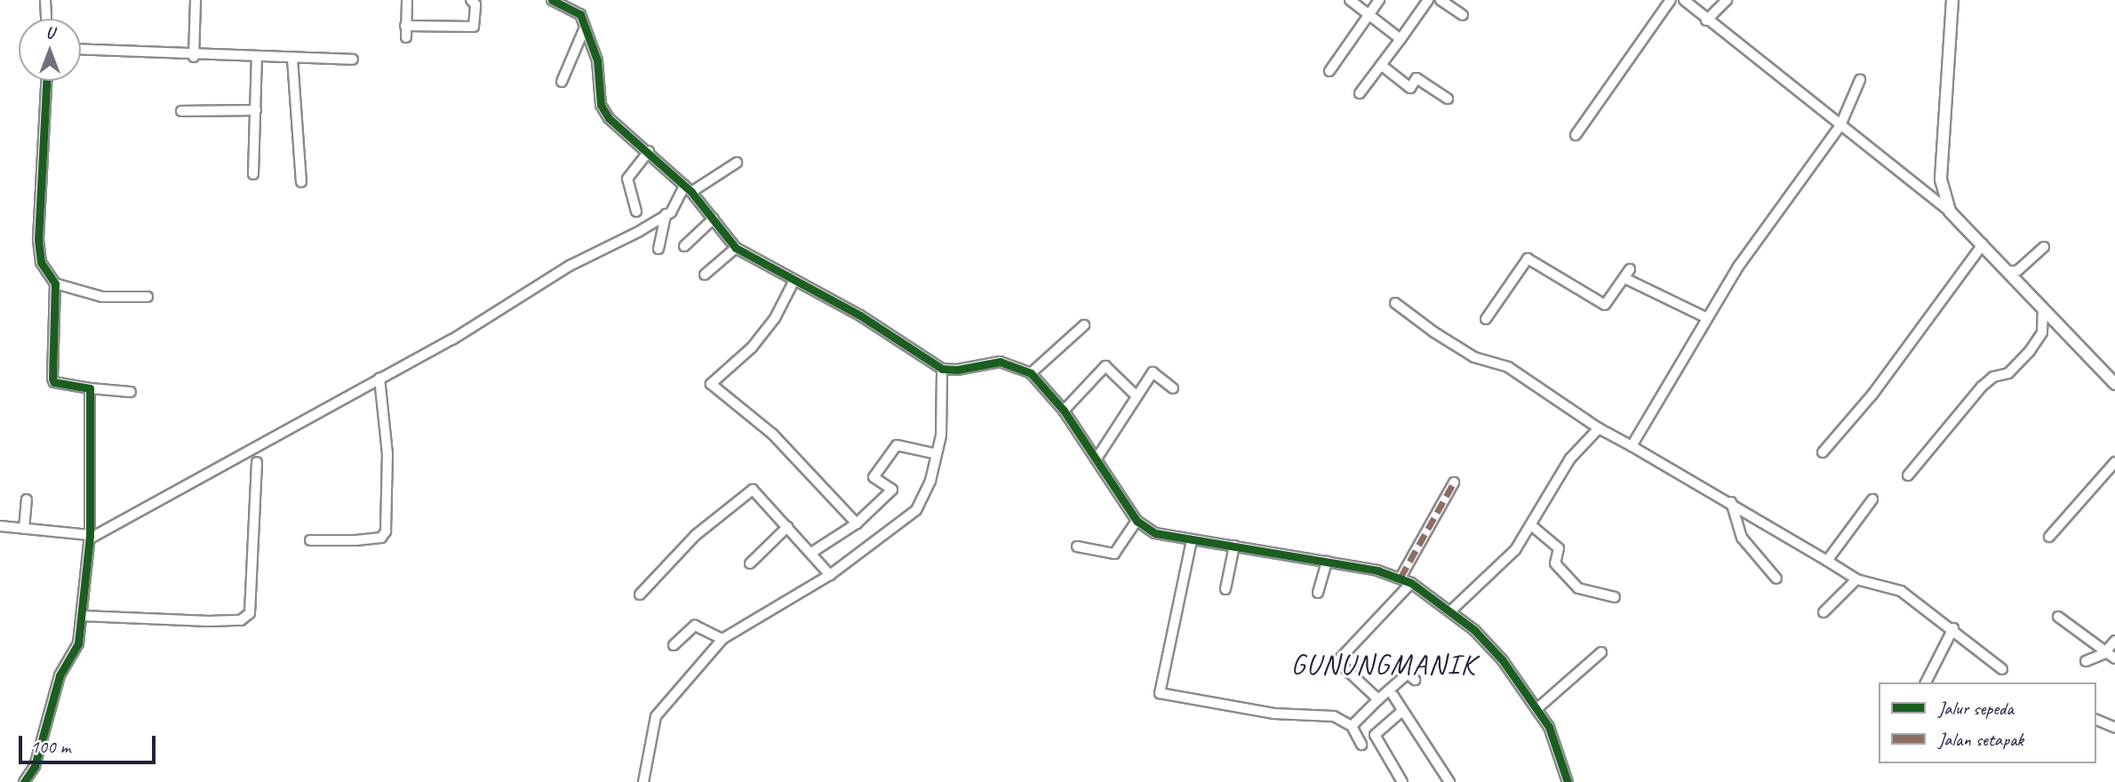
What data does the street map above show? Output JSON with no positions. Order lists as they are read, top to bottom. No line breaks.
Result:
{"districts":["GUNUNGMANIK"],"legend":["Jalur sepeda","Jalan setapak"],"scale_bar":"100 m","north":"top"}
